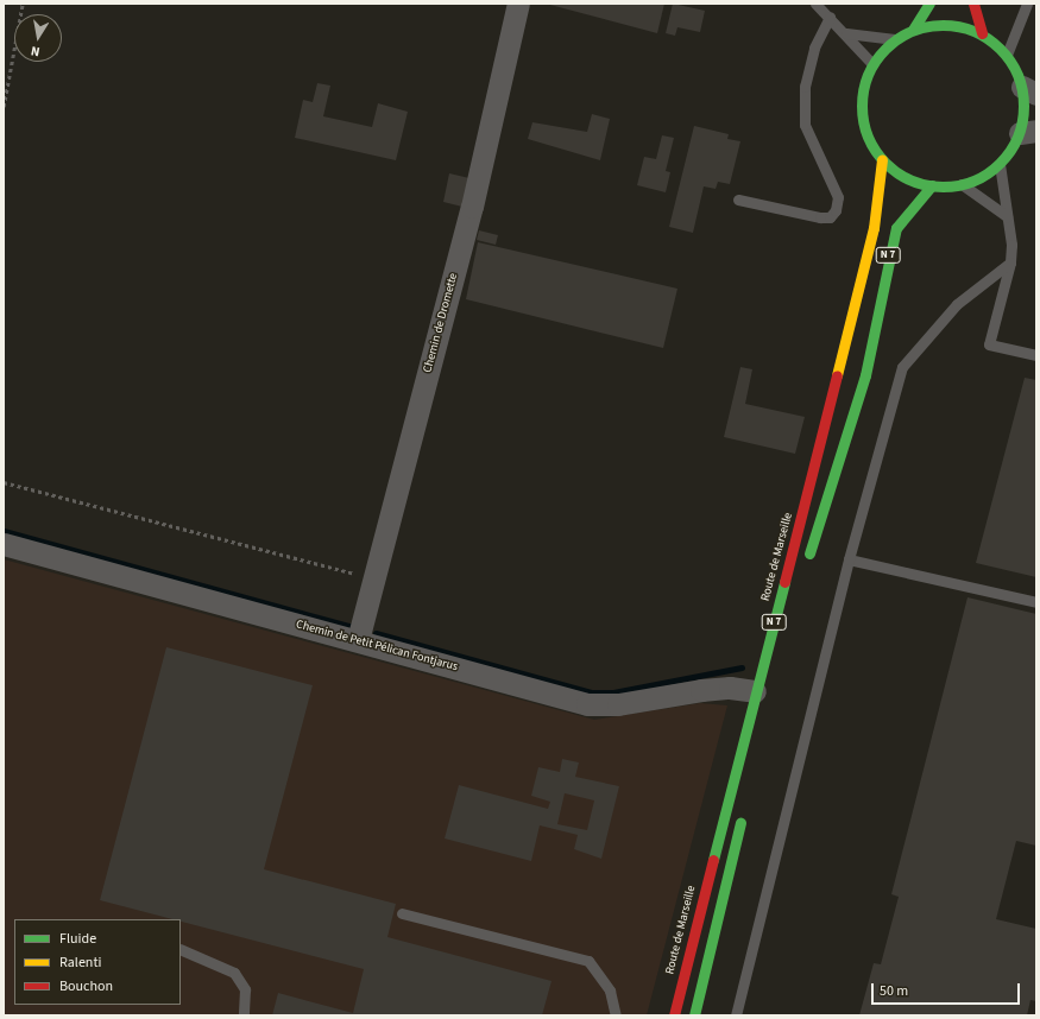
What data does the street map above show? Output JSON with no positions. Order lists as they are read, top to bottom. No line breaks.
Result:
{"streets":{"main road":["N 7","Route de Marseille"],"street":["Chemin de Dromette","Chemin de Petit Pélican Fontjarus"]},"crossings":[["N 7","Route de Marseille"],["Chemin de Dromette","Chemin de Petit Pélican Fontjarus"],["Route de Marseille","Chemin de Petit Pélican Fontjarus"]],"legend":["Fluide","Ralenti","Bouchon"],"scale_bar":"50 m","north":"bottom"}
